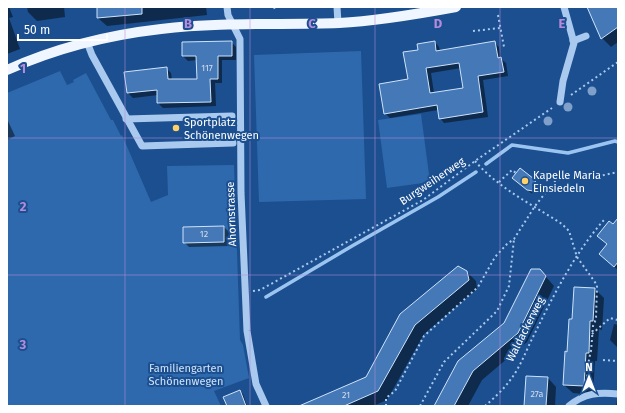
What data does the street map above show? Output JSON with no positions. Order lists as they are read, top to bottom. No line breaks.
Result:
{"streets":{"street":["Ahornstrasse"],"path":["Burgweiherweg","Waldackerweg"]},"crossings":[["Burgweiherweg","Ahornstrasse"]],"parks":["Familiengarten Schönenwegen"],"places":["Sportplatz Schönenwegen","Kapelle Maria Einsiedeln"],"house_numbers":["117","12","27a","21"],"scale_bar":"50 m","north":"top","grid":{"columns":["B","C","D","E"],"rows":["1","2","3"]}}
